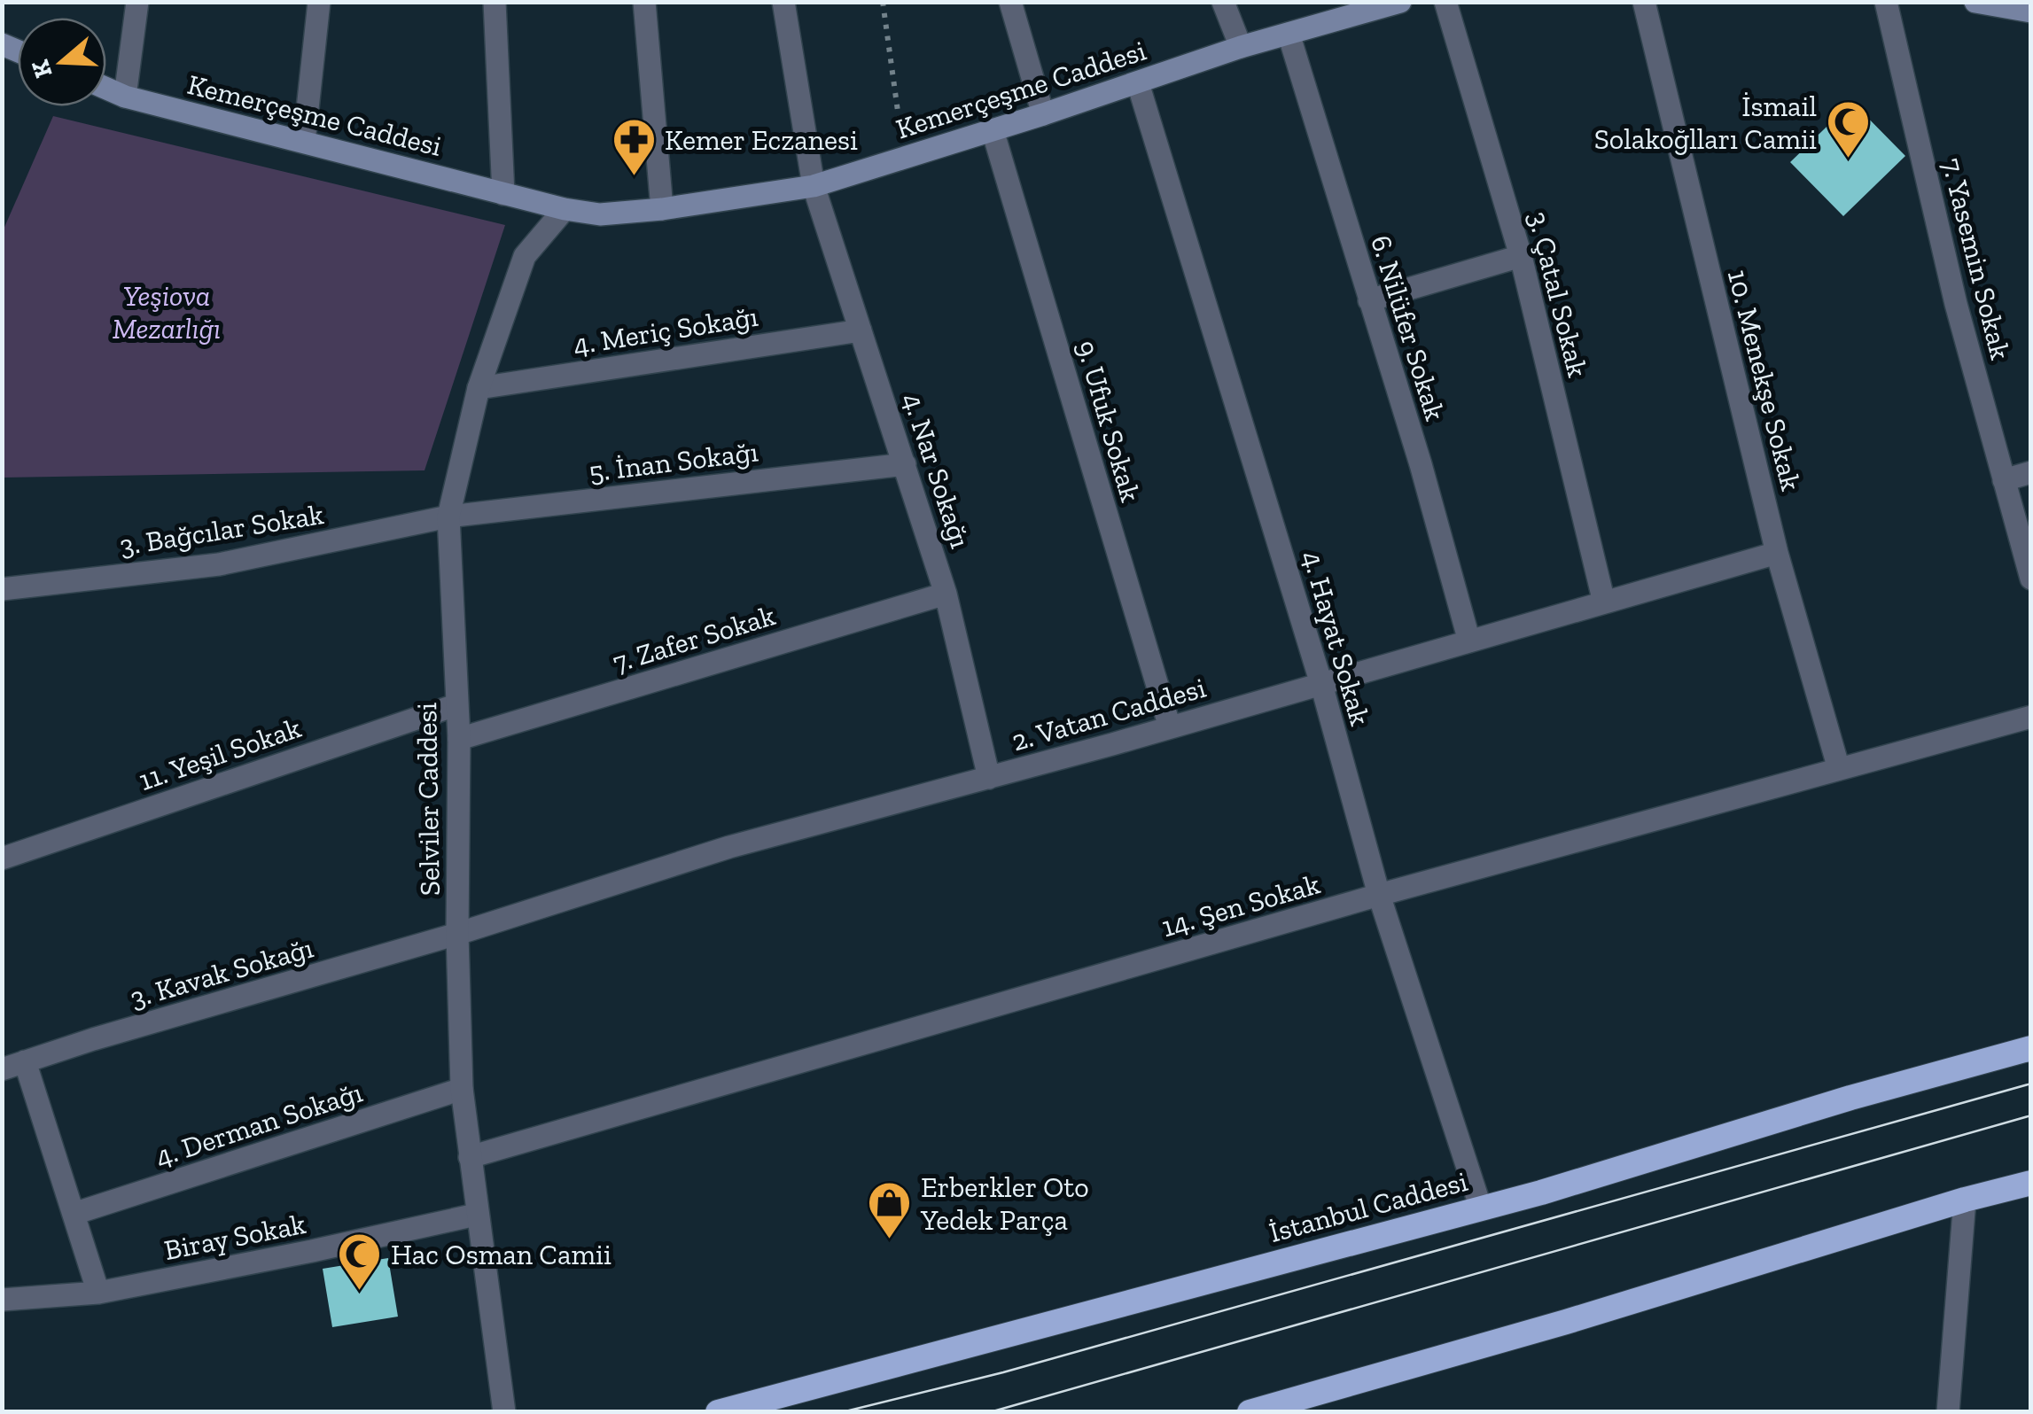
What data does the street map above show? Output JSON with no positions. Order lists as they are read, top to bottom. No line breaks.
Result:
{"streets":{"highway":["İstanbul Caddesi"],"main road":["Kemerçeşme Caddesi"],"street":["7. Yasemin Sokak","3. Çatal Sokak","6. Nilüfer Sokak","4. Meriç Sokağı","10. Menekşe Sokak","9. Ufuk Sokak","5. İnan Sokağı","4. Nar Sokağı","3. Bağcılar Sokak","4. Hayat Sokak","7. Zafer Sokak","2. Vatan Caddesi","11. Yeşil Sokak","Selviler Caddesi","14. Şen Sokak","3. Kavak Sokağı","4. Derman Sokağı","Biray Sokak"]},"crossings":[["Kemerçeşme Caddesi","6. Nilüfer Sokak"],["Kemerçeşme Caddesi","9. Ufuk Sokak"],["Kemerçeşme Caddesi","4. Nar Sokağı"],["Kemerçeşme Caddesi","4. Hayat Sokak"],["Kemerçeşme Caddesi","Selviler Caddesi"],["3. Çatal Sokak","2. Vatan Caddesi"],["6. Nilüfer Sokak","2. Vatan Caddesi"],["4. Meriç Sokağı","4. Nar Sokağı"],["4. Meriç Sokağı","Selviler Caddesi"],["10. Menekşe Sokak","2. Vatan Caddesi"],["10. Menekşe Sokak","14. Şen Sokak"],["9. Ufuk Sokak","2. Vatan Caddesi"],["5. İnan Sokağı","4. Nar Sokağı"],["5. İnan Sokağı","3. Bağcılar Sokak"],["5. İnan Sokağı","Selviler Caddesi"],["4. Nar Sokağı","7. Zafer Sokak"],["4. Nar Sokağı","2. Vatan Caddesi"],["3. Bağcılar Sokak","Selviler Caddesi"],["4. Hayat Sokak","2. Vatan Caddesi"],["4. Hayat Sokak","14. Şen Sokak"],["4. Hayat Sokak","İstanbul Caddesi"],["7. Zafer Sokak","Selviler Caddesi"],["2. Vatan Caddesi","Selviler Caddesi"],["2. Vatan Caddesi","3. Kavak Sokağı"],["11. Yeşil Sokak","Selviler Caddesi"],["Selviler Caddesi","14. Şen Sokak"],["Selviler Caddesi","3. Kavak Sokağı"],["Selviler Caddesi","4. Derman Sokağı"],["Selviler Caddesi","Biray Sokak"]],"parks":["Yeşiova Mezarlığı"],"places":{"mosque":["İsmail Solakoğlları Camii","Hac Osman Camii"],"pharmacy":["Kemer Eczanesi"],"shop":["Erberkler Oto Yedek Parça"]},"north":"left"}
